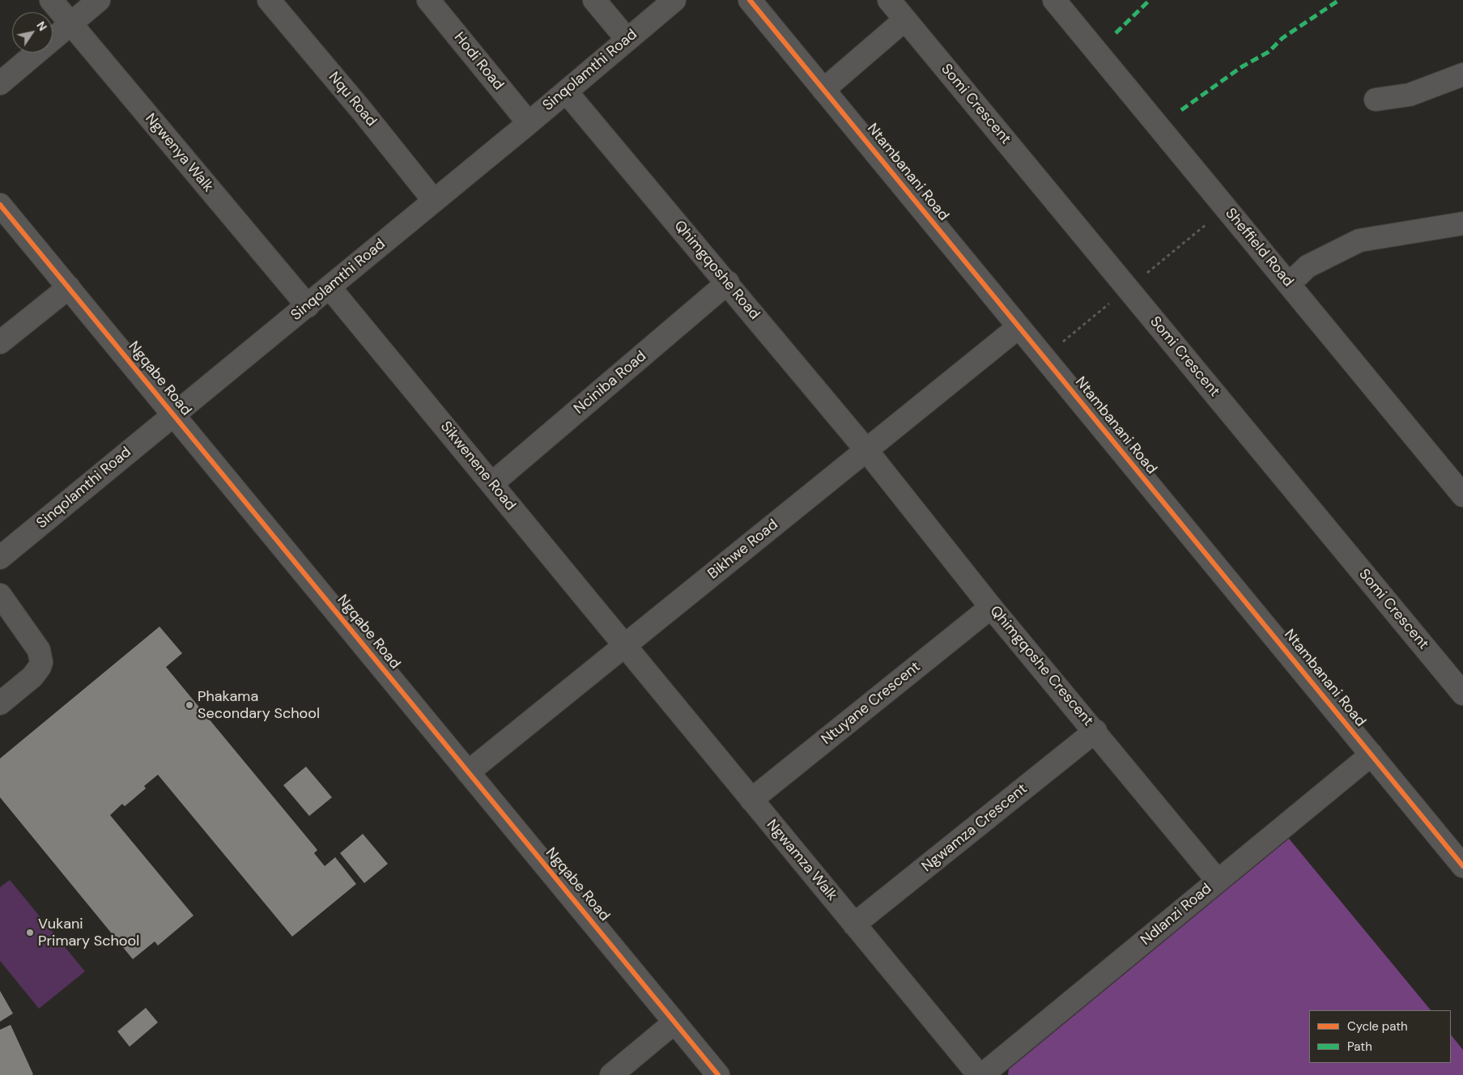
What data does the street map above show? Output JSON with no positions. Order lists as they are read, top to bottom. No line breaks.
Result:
{"streets":{"street":["Hodi Road","Sinqolamthi Road","Nqu Road","Somi Crescent","Ngwenya Walk","Ntambanani Road","Sheffield Road","Qhimgqoshe Road","Ngqabe Road","Nciniba Road","Sikwenene Road","Bikhwe Road","Qhimgqoshe Crescent","Ntuyane Crescent","Ngwamza Crescent","Ngwamza Walk","Ndlanzi Road"]},"crossings":[["Hodi Road","Sinqolamthi Road"],["Sinqolamthi Road","Nqu Road"],["Sinqolamthi Road","Ngwenya Walk"],["Sinqolamthi Road","Qhimgqoshe Road"],["Sinqolamthi Road","Ngqabe Road"],["Sinqolamthi Road","Sikwenene Road"],["Ntambanani Road","Bikhwe Road"],["Ntambanani Road","Ndlanzi Road"],["Qhimgqoshe Road","Nciniba Road"],["Qhimgqoshe Road","Bikhwe Road"],["Qhimgqoshe Road","Qhimgqoshe Crescent"],["Ngqabe Road","Bikhwe Road"],["Nciniba Road","Sikwenene Road"],["Sikwenene Road","Bikhwe Road"],["Sikwenene Road","Ngwamza Walk"],["Bikhwe Road","Qhimgqoshe Crescent"],["Bikhwe Road","Ngwamza Walk"],["Qhimgqoshe Crescent","Ntuyane Crescent"],["Qhimgqoshe Crescent","Ngwamza Crescent"],["Qhimgqoshe Crescent","Ndlanzi Road"],["Ntuyane Crescent","Ngwamza Walk"],["Ngwamza Crescent","Ngwamza Walk"]],"places":["Phakama Secondary School","Vukani Primary School"],"legend":["Cycle path","Path"],"north":"top right"}
